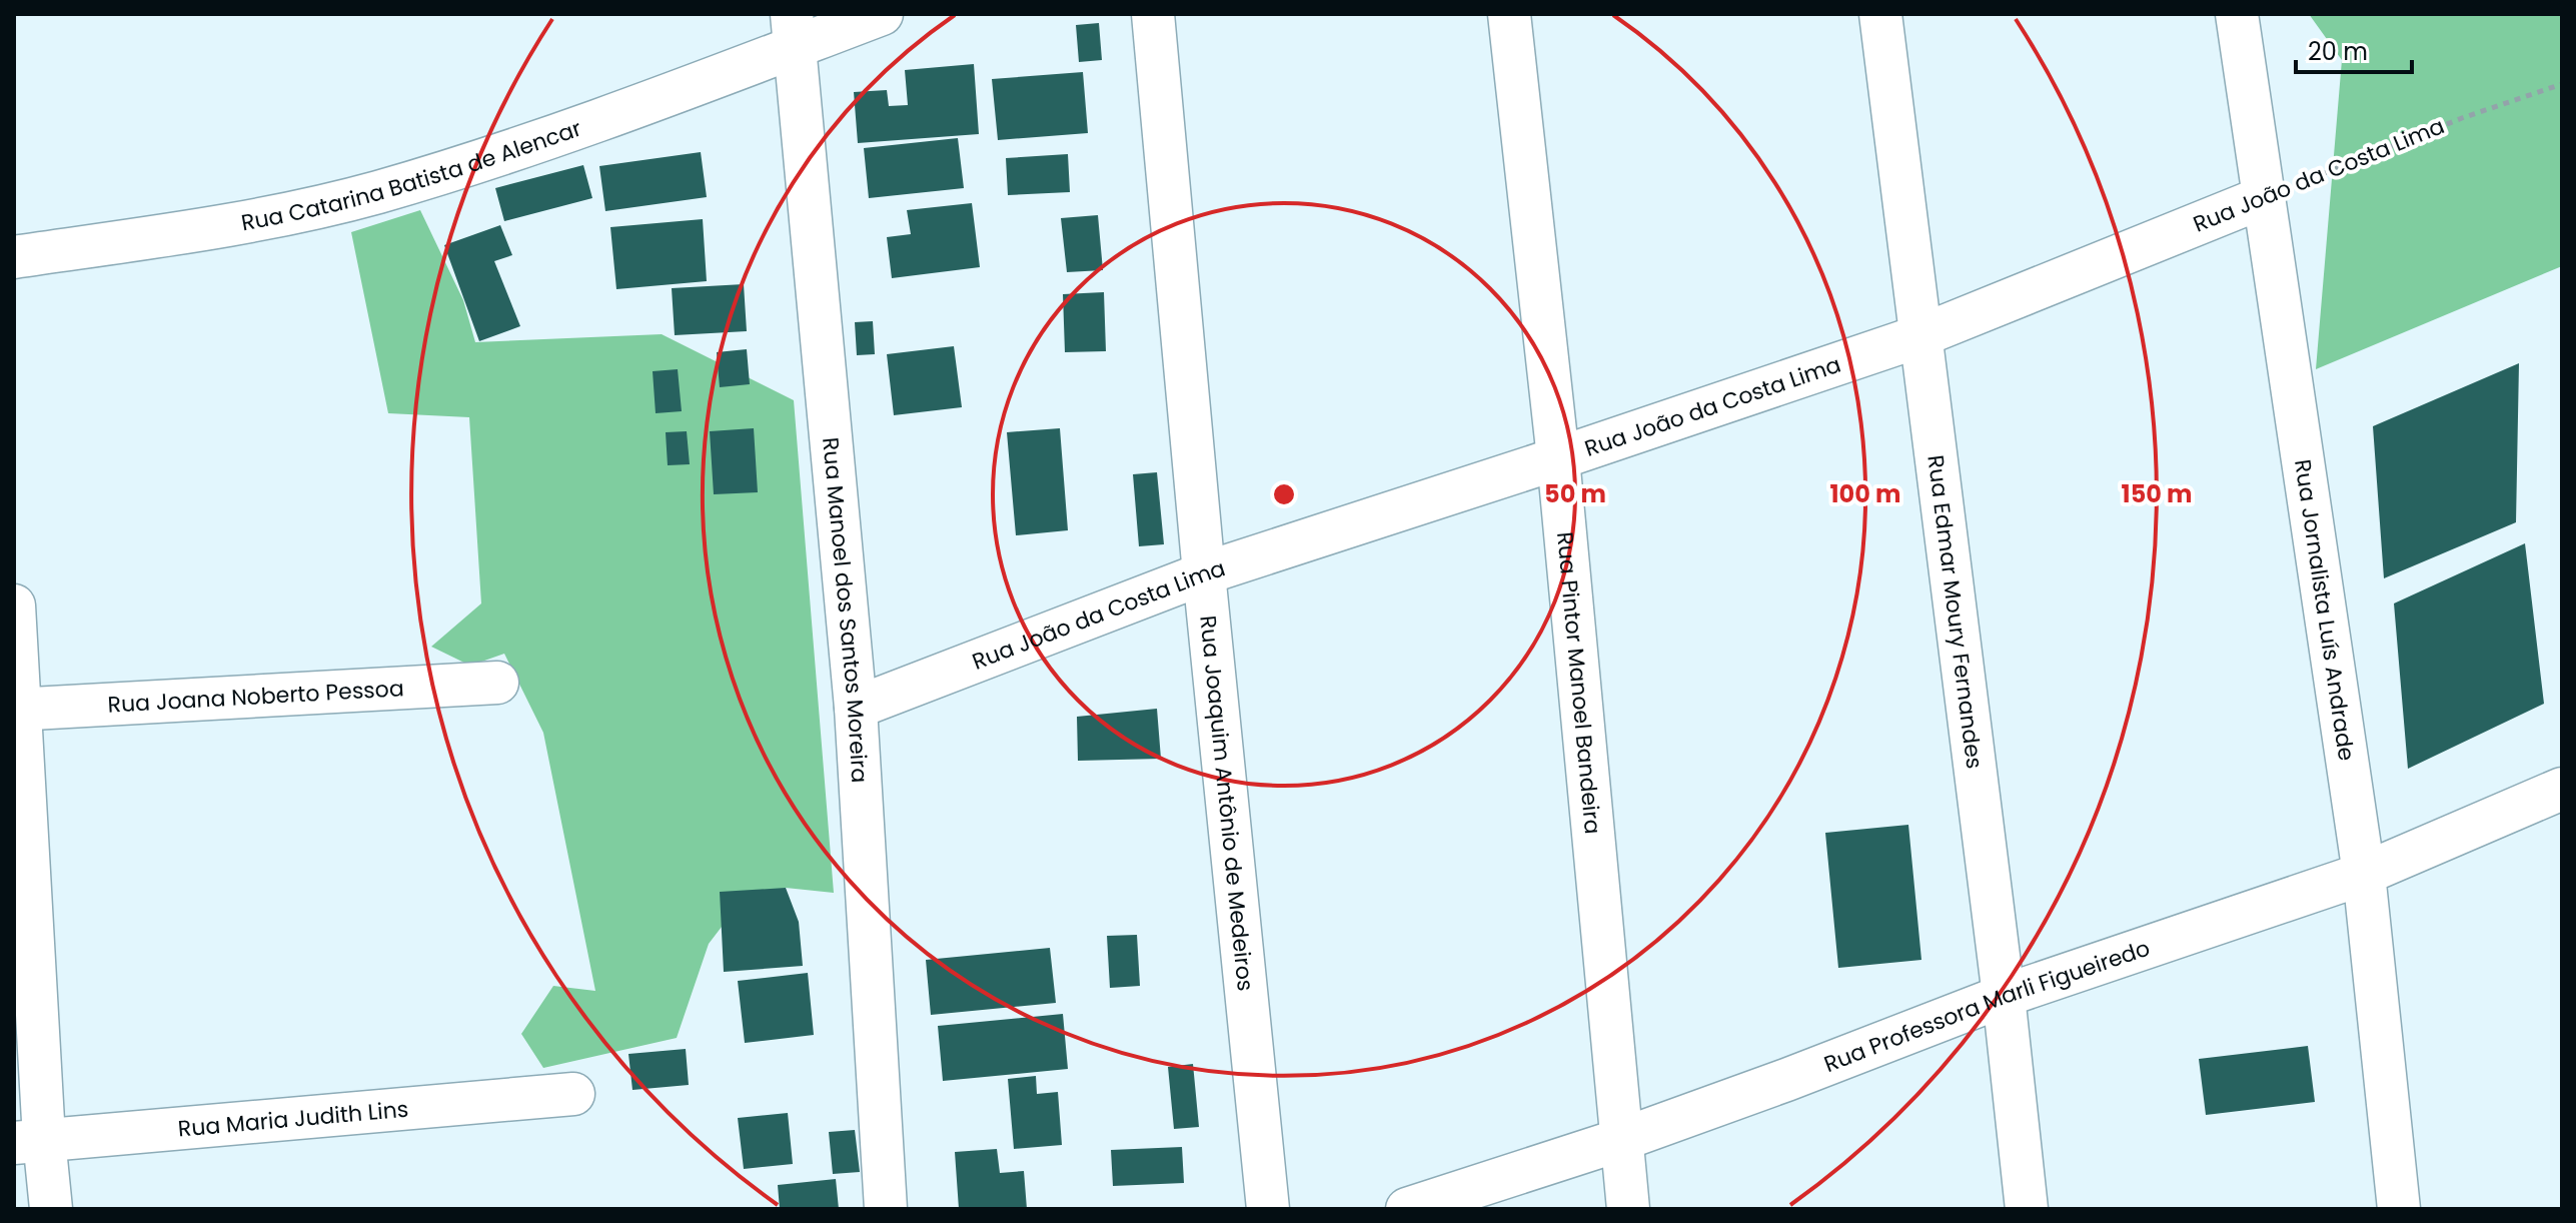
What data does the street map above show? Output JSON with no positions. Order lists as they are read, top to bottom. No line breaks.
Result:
{"streets":{"street":["Rua Catarina Batista de Alencar","Rua João da Costa Lima","Rua Jornalista Luís Andrade","Rua Manoel dos Santos Moreira","Rua Edmar Moury Fernandes","Rua Pintor Manoel Bandeira","Rua Joana Noberto Pessoa","Rua Joaquim Antônio de Medeiros","Rua Professora Marli Figueiredo","Rua Maria Judith Lins"]},"crossings":[["Rua Catarina Batista de Alencar","Rua Manoel dos Santos Moreira"],["Rua João da Costa Lima","Rua Jornalista Luís Andrade"],["Rua João da Costa Lima","Rua Manoel dos Santos Moreira"],["Rua João da Costa Lima","Rua Edmar Moury Fernandes"],["Rua João da Costa Lima","Rua Pintor Manoel Bandeira"],["Rua João da Costa Lima","Rua Joaquim Antônio de Medeiros"],["Rua Jornalista Luís Andrade","Rua Professora Marli Figueiredo"],["Rua Edmar Moury Fernandes","Rua Professora Marli Figueiredo"],["Rua Pintor Manoel Bandeira","Rua Professora Marli Figueiredo"]],"scale_bar":"20 m","rings":["50 m","100 m","150 m"]}
